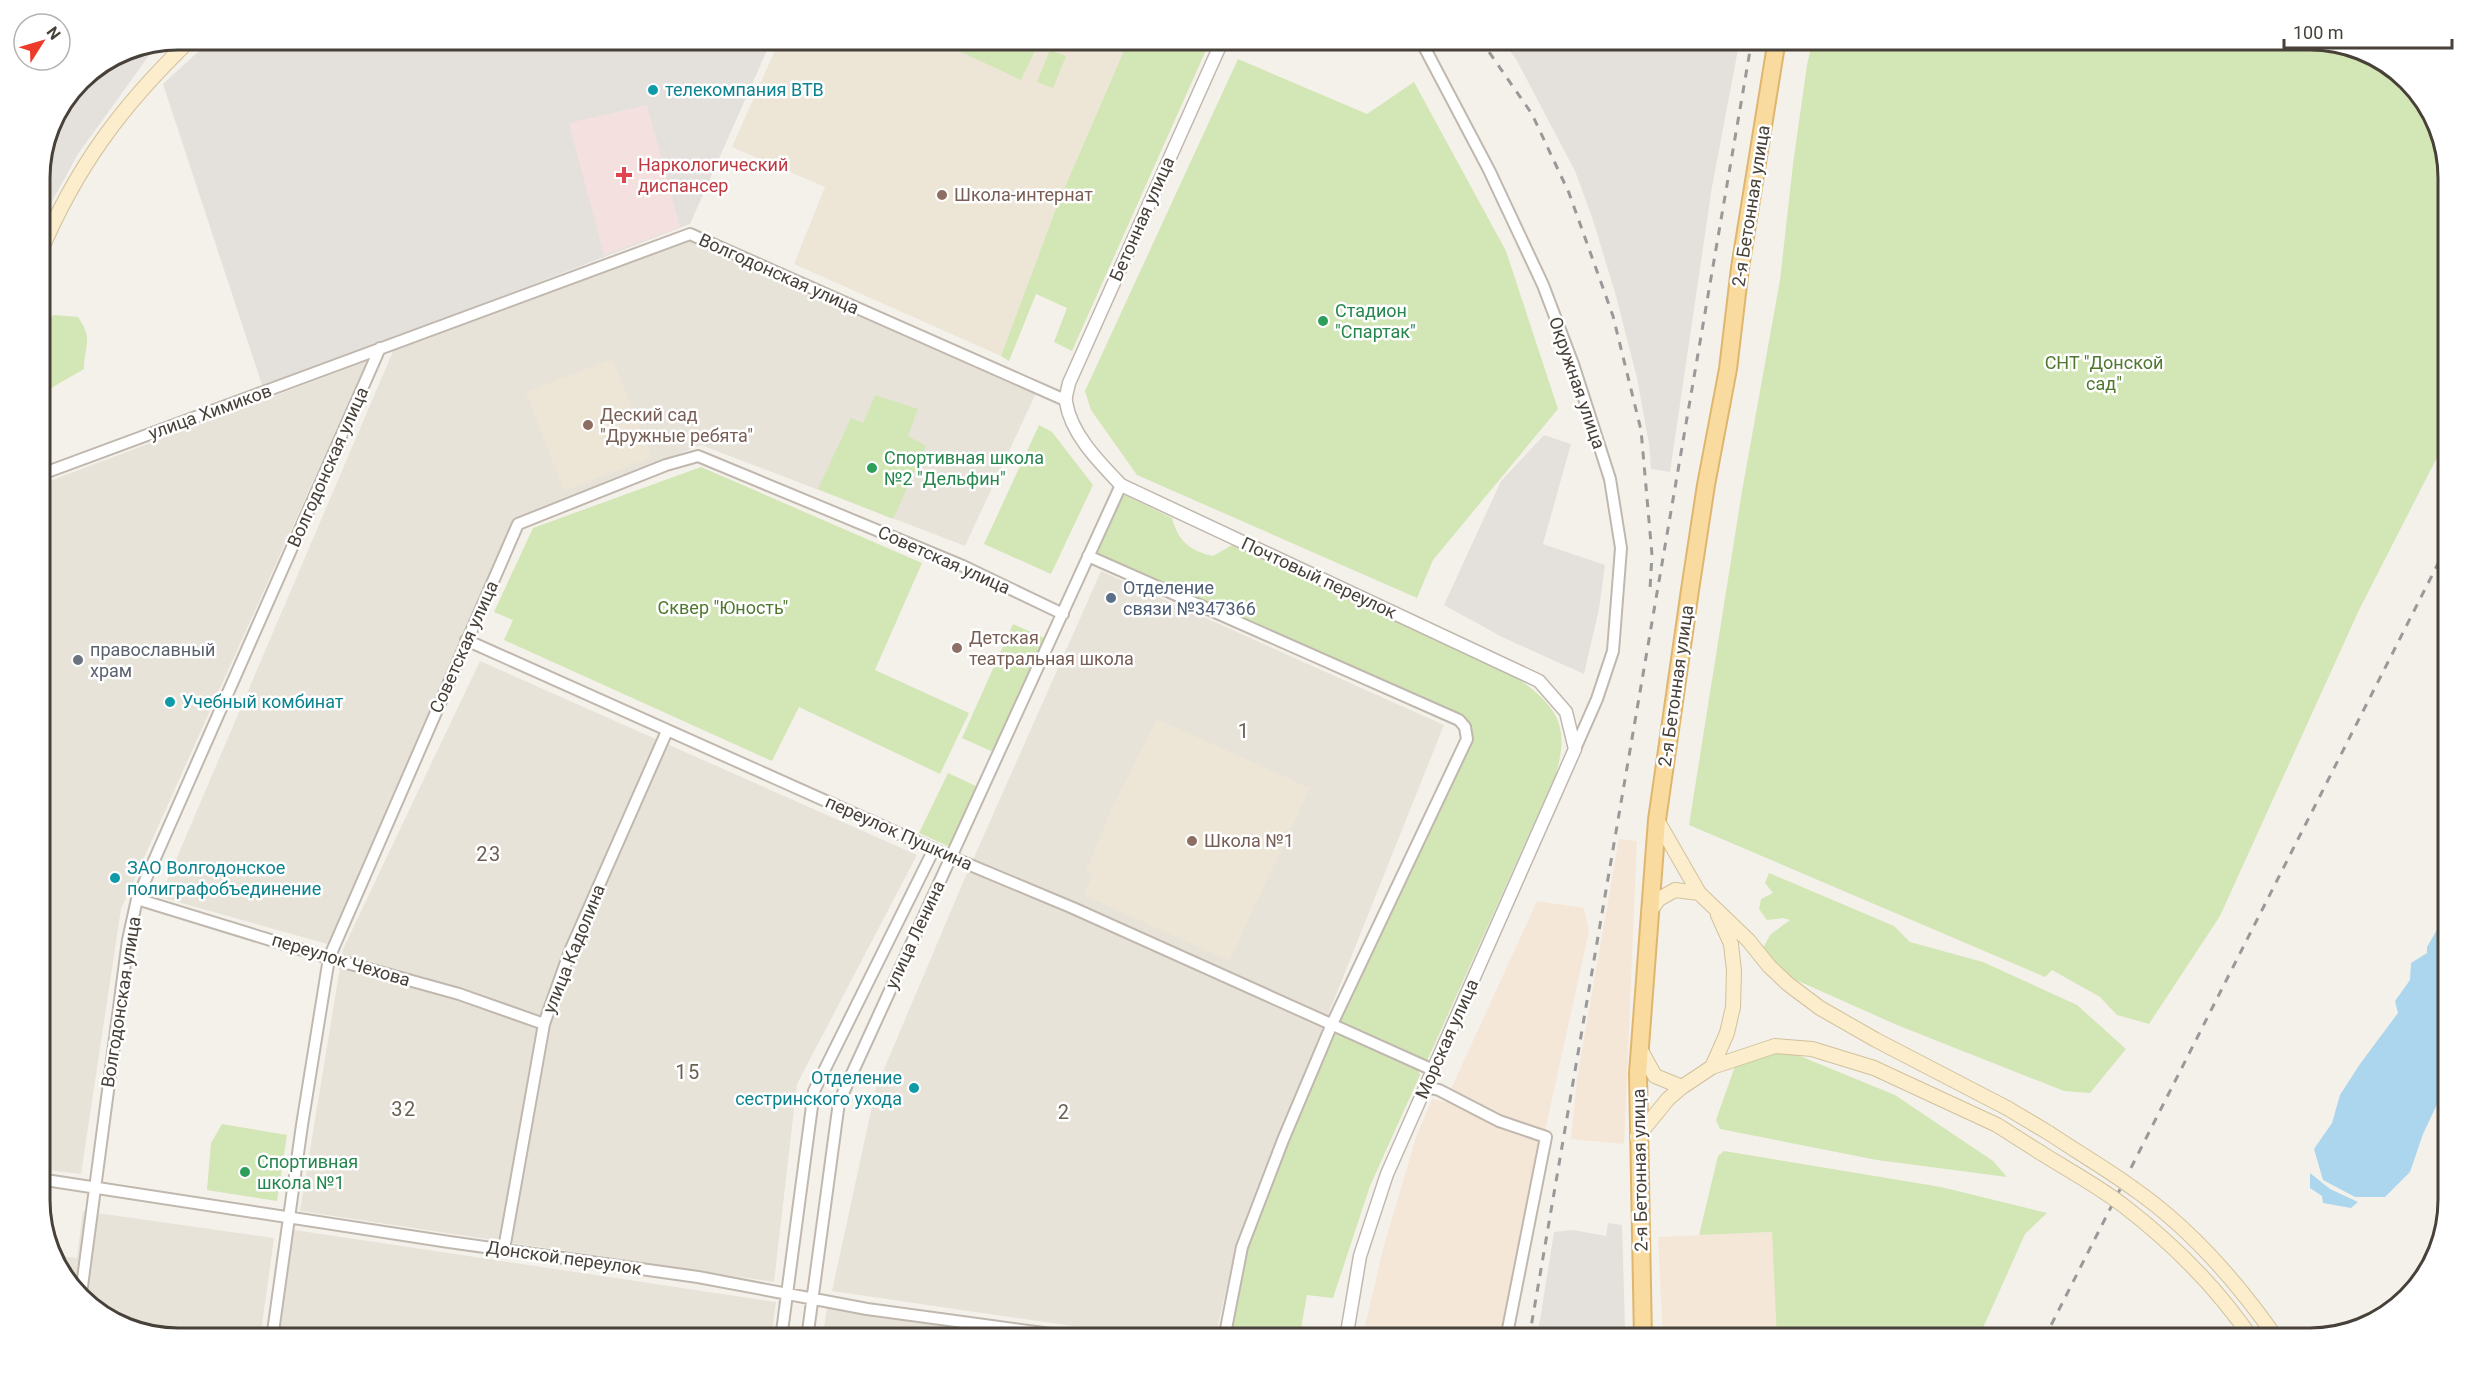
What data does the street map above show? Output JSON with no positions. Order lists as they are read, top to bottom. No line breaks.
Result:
{"streets":{"main road":["2-я Бетонная улица"],"street":["Бетонная улица","Волгодонская улица","Окружная улица","улица Химиков","Советская улица","Почтовый переулок","переулок Пушкина","улица Ленина","улица Кадолина","переулок Чехова","Морская улица","Донской переулок"]},"crossings":[["Бетонная улица","Волгодонская улица"],["Бетонная улица","Почтовый переулок"],["Волгодонская улица","улица Химиков"],["Волгодонская улица","Почтовый переулок"],["Волгодонская улица","переулок Чехова"],["Волгодонская улица","Донской переулок"],["Окружная улица","Почтовый переулок"],["Окружная улица","Морская улица"],["Советская улица","переулок Пушкина"],["Советская улица","улица Ленина"],["Советская улица","переулок Чехова"],["Советская улица","Донской переулок"],["Почтовый переулок","улица Ленина"],["Почтовый переулок","Морская улица"],["переулок Пушкина","улица Ленина"],["переулок Пушкина","улица Кадолина"],["переулок Пушкина","Морская улица"],["улица Ленина","Донской переулок"],["улица Кадолина","переулок Чехова"],["улица Кадолина","Донской переулок"]],"districts":["1","23","15","32","2"],"parks":["СНТ \"Донской сад\"","Сквер \"Юность\""],"places":{"other":["телекомпания ВТВ","Школа-интернат","Стадион \"Спартак\"","Деский сад \"Дружные ребята\"","Спортивная школа №2 \"Дельфин\"","Отделение связи №347366","Детская театральная школа","православный храм","Учебный комбинат","Школа №1","ЗАО Волгодонское полиграфобъединение","Отделение сестринского ухода","Спортивная школа №1"],"health":["Наркологический диспансер"]},"scale_bar":"100 m","north":"top right"}
